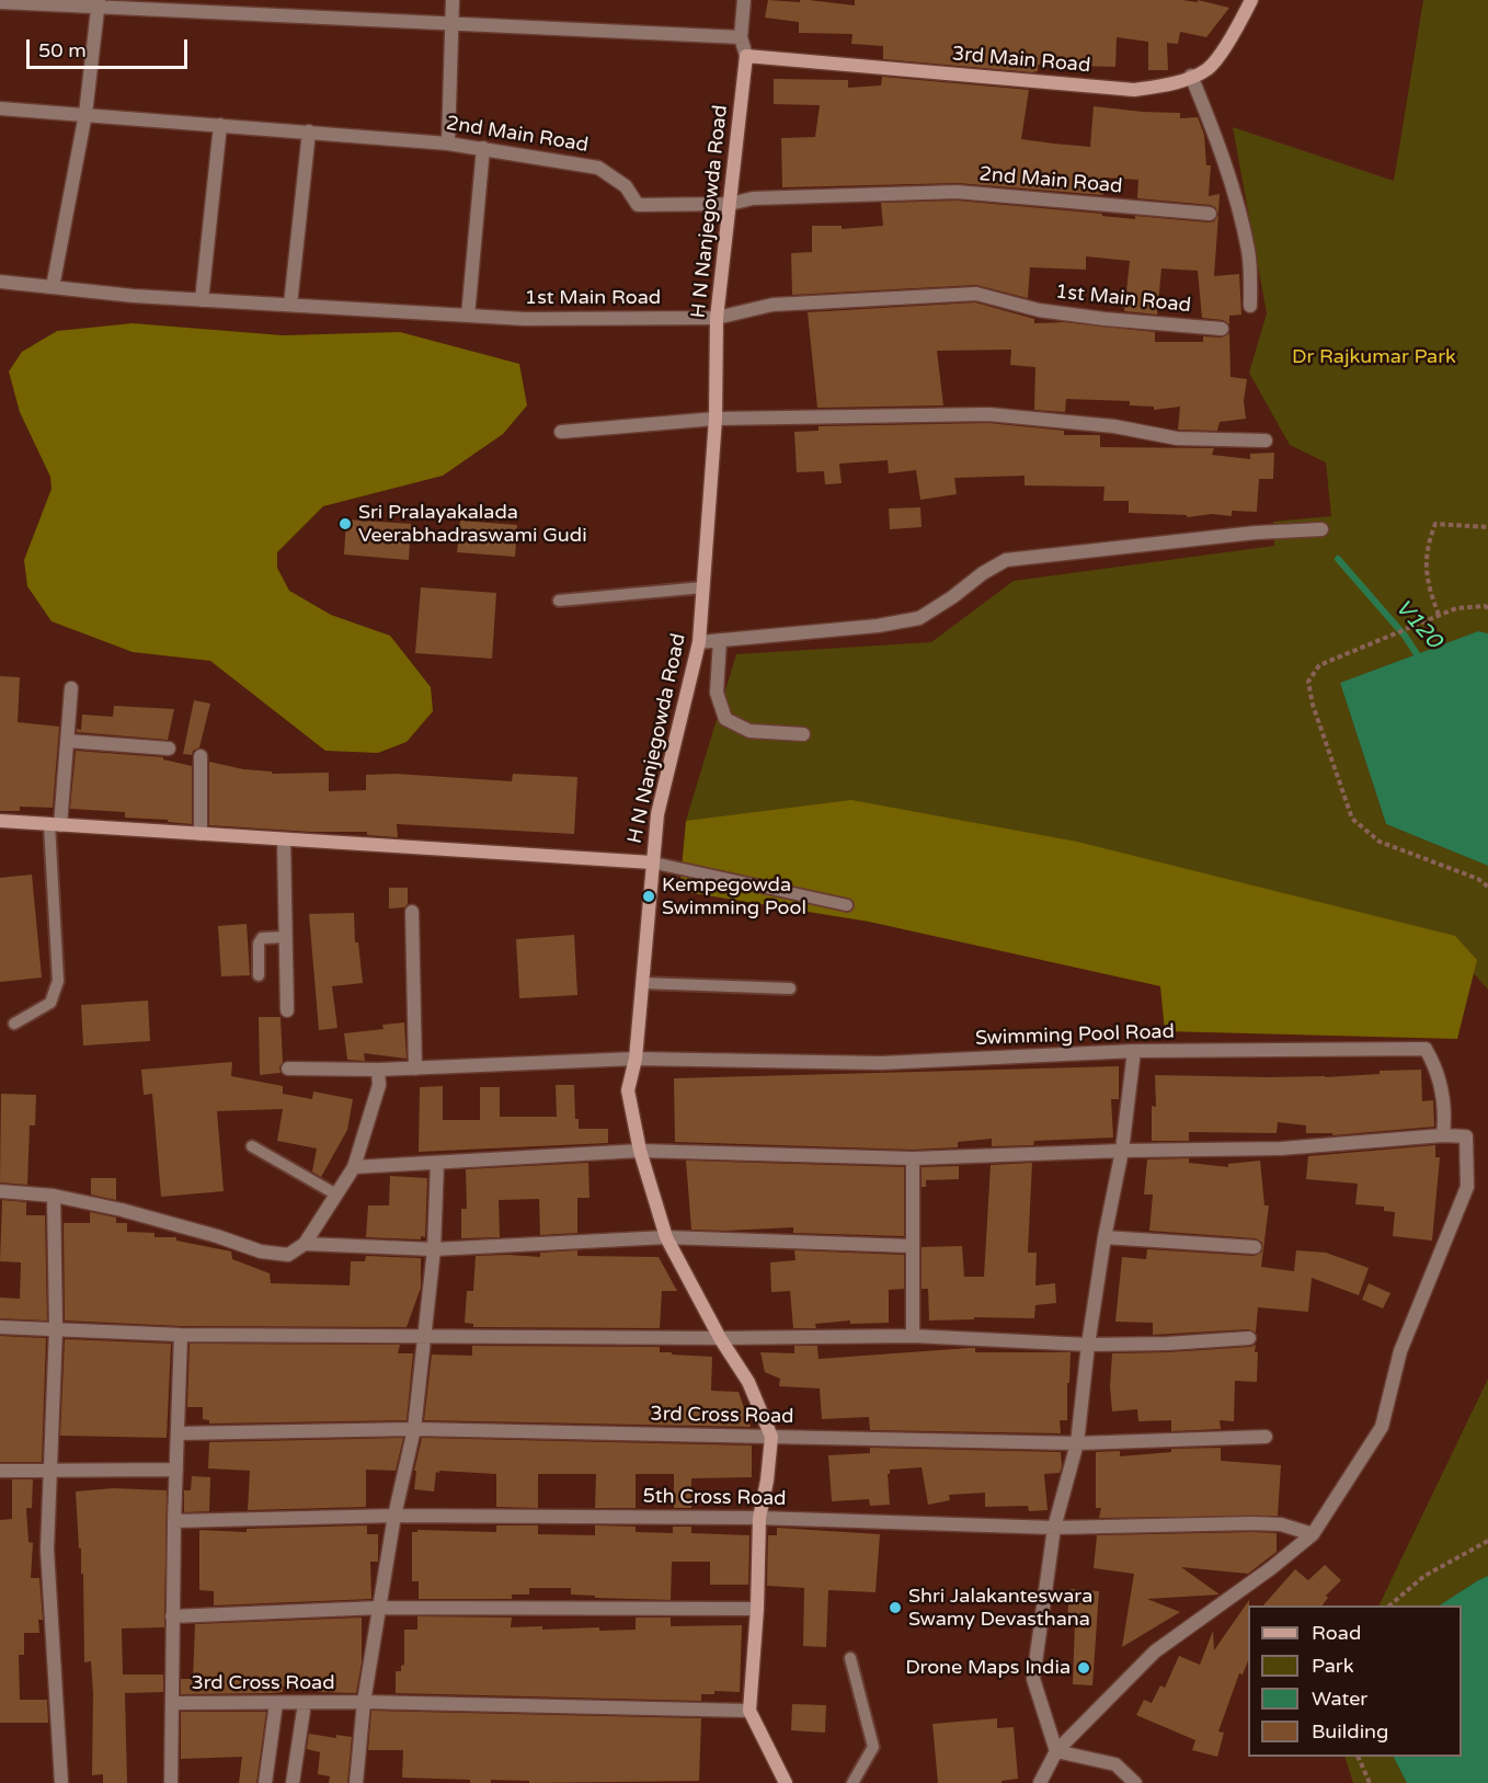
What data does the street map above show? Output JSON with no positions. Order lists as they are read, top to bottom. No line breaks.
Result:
{"streets":{"street":["3rd Main Road","2nd Main Road","H N Nanjegowda Road","1st Main Road","Swimming Pool Road","3rd Cross Road","5th Cross Road"]},"crossings":[["3rd Main Road","H N Nanjegowda Road"],["2nd Main Road","H N Nanjegowda Road"],["H N Nanjegowda Road","1st Main Road"],["H N Nanjegowda Road","Swimming Pool Road"],["H N Nanjegowda Road","3rd Cross Road"],["H N Nanjegowda Road","5th Cross Road"]],"water":["V120"],"parks":["Dr Rajkumar Park"],"places":["Sri Pralayakalada Veerabhadraswami Gudi","Kempegowda Swimming Pool","Shri Jalakanteswara Swamy Devasthana","Drone Maps India"],"legend":["Road","Park","Water","Building"],"scale_bar":"50 m"}
